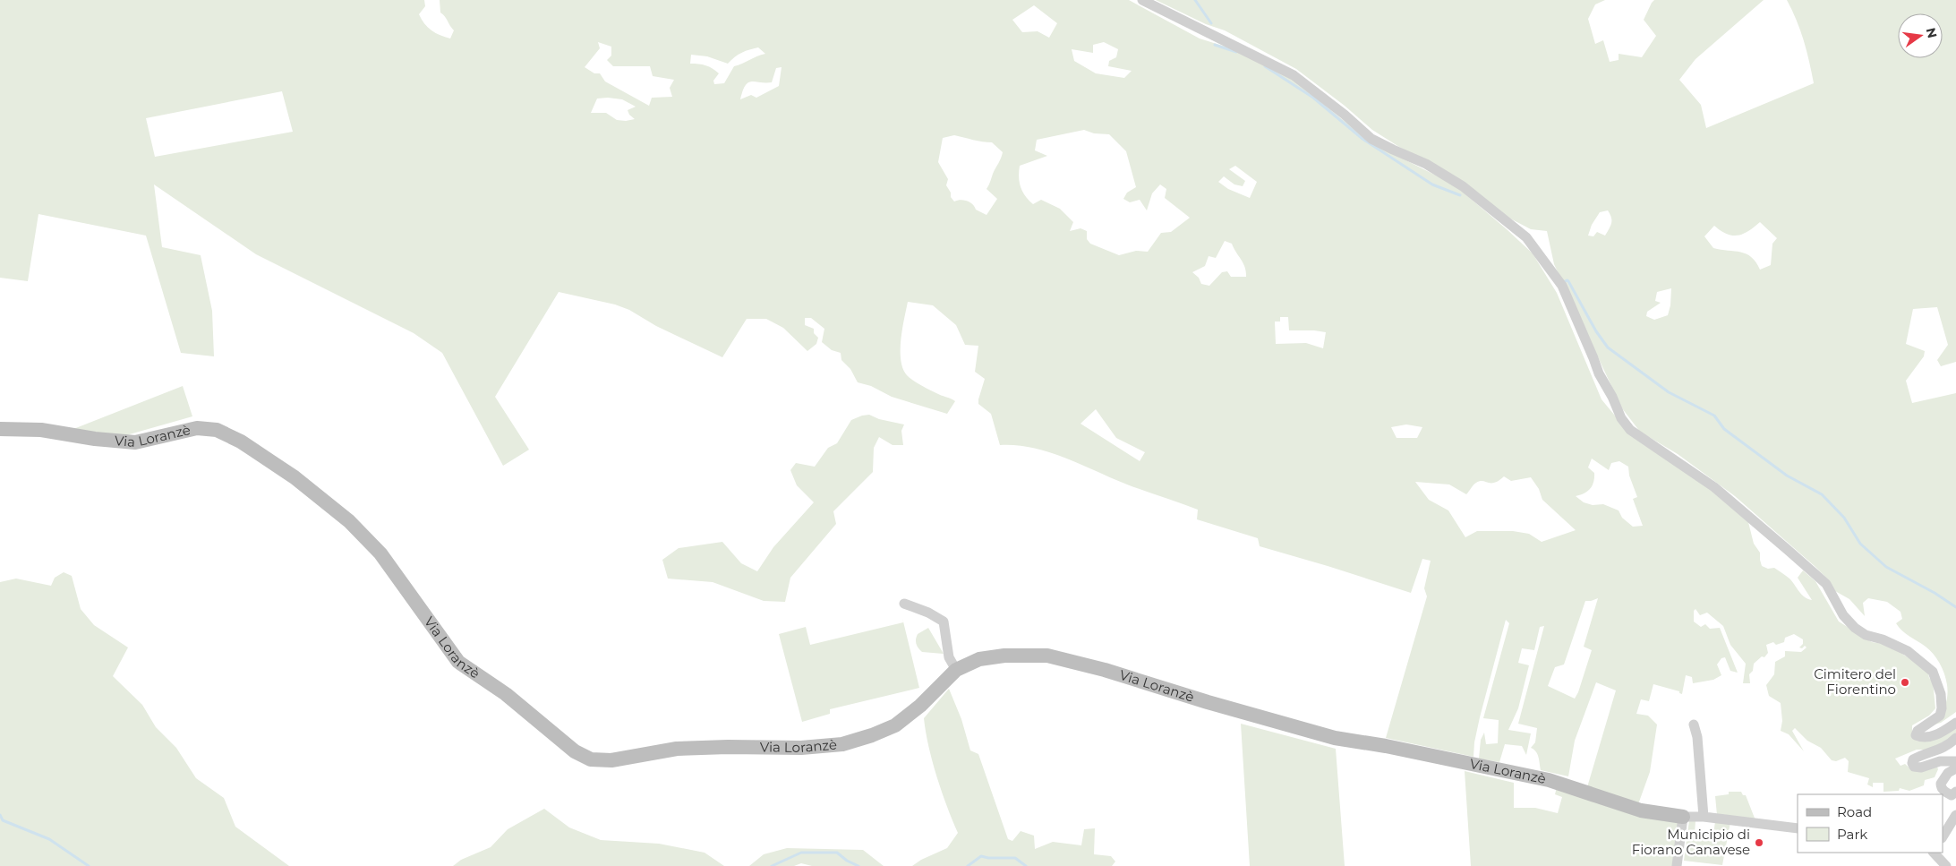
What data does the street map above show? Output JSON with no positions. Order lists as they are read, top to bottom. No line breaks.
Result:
{"streets":{"street":["Via Loranzè"]},"places":["Cimitero del Fiorentino","Municipio di Fiorano Canavese"],"legend":["Road","Park"],"north":"right"}
